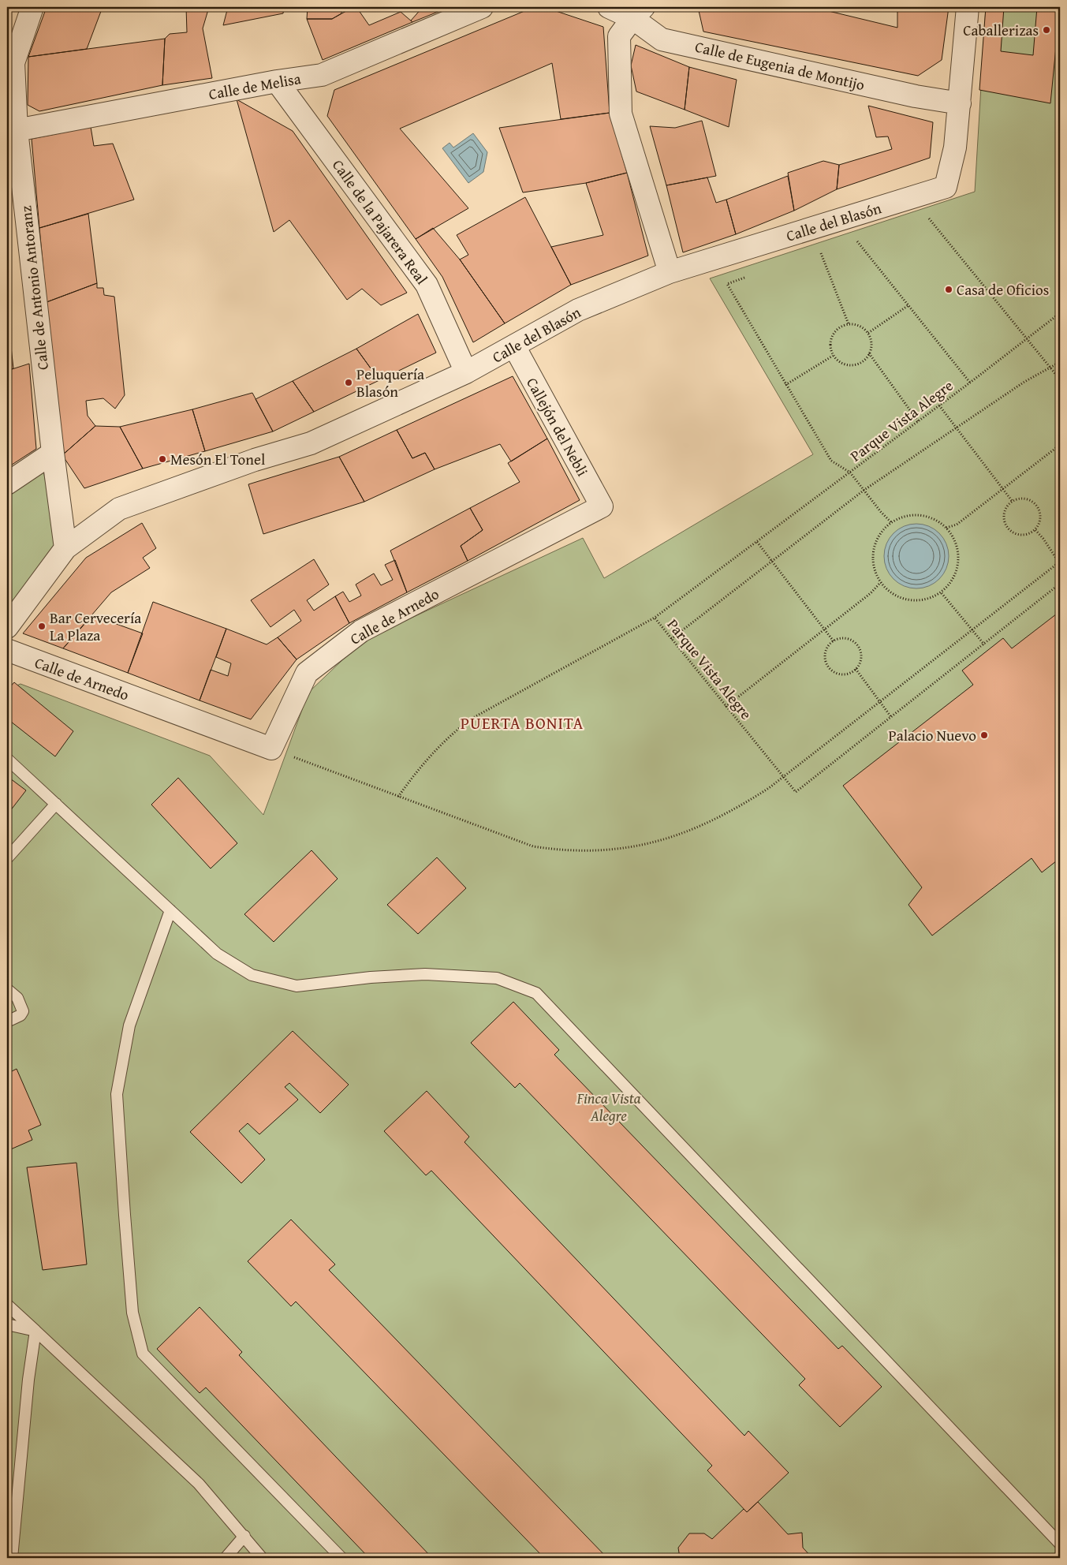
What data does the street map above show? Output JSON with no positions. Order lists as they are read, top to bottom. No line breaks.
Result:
{"streets":{"street":["Calle de Eugenia de Montijo","Calle de Melisa","Calle de la Pajarera Real","Calle del Blasón","Calle de Antonio Antoranz","Callejón del Nebli","Calle de Arnedo"],"path":["Parque Vista Alegre"]},"crossings":[["Calle de Eugenia de Montijo","Calle del Blasón"],["Calle de Melisa","Calle de la Pajarera Real"],["Calle de Melisa","Calle de Antonio Antoranz"],["Calle de la Pajarera Real","Calle del Blasón"],["Calle del Blasón","Calle de Antonio Antoranz"],["Calle del Blasón","Callejón del Nebli"],["Callejón del Nebli","Calle de Arnedo"]],"districts":["PUERTA BONITA"],"parks":["Finca Vista Alegre"],"places":["Caballerizas","Casa de Oficios","Peluquería Blasón","Mesón El Tonel","Bar Cervecería La Plaza","Palacio Nuevo"]}
